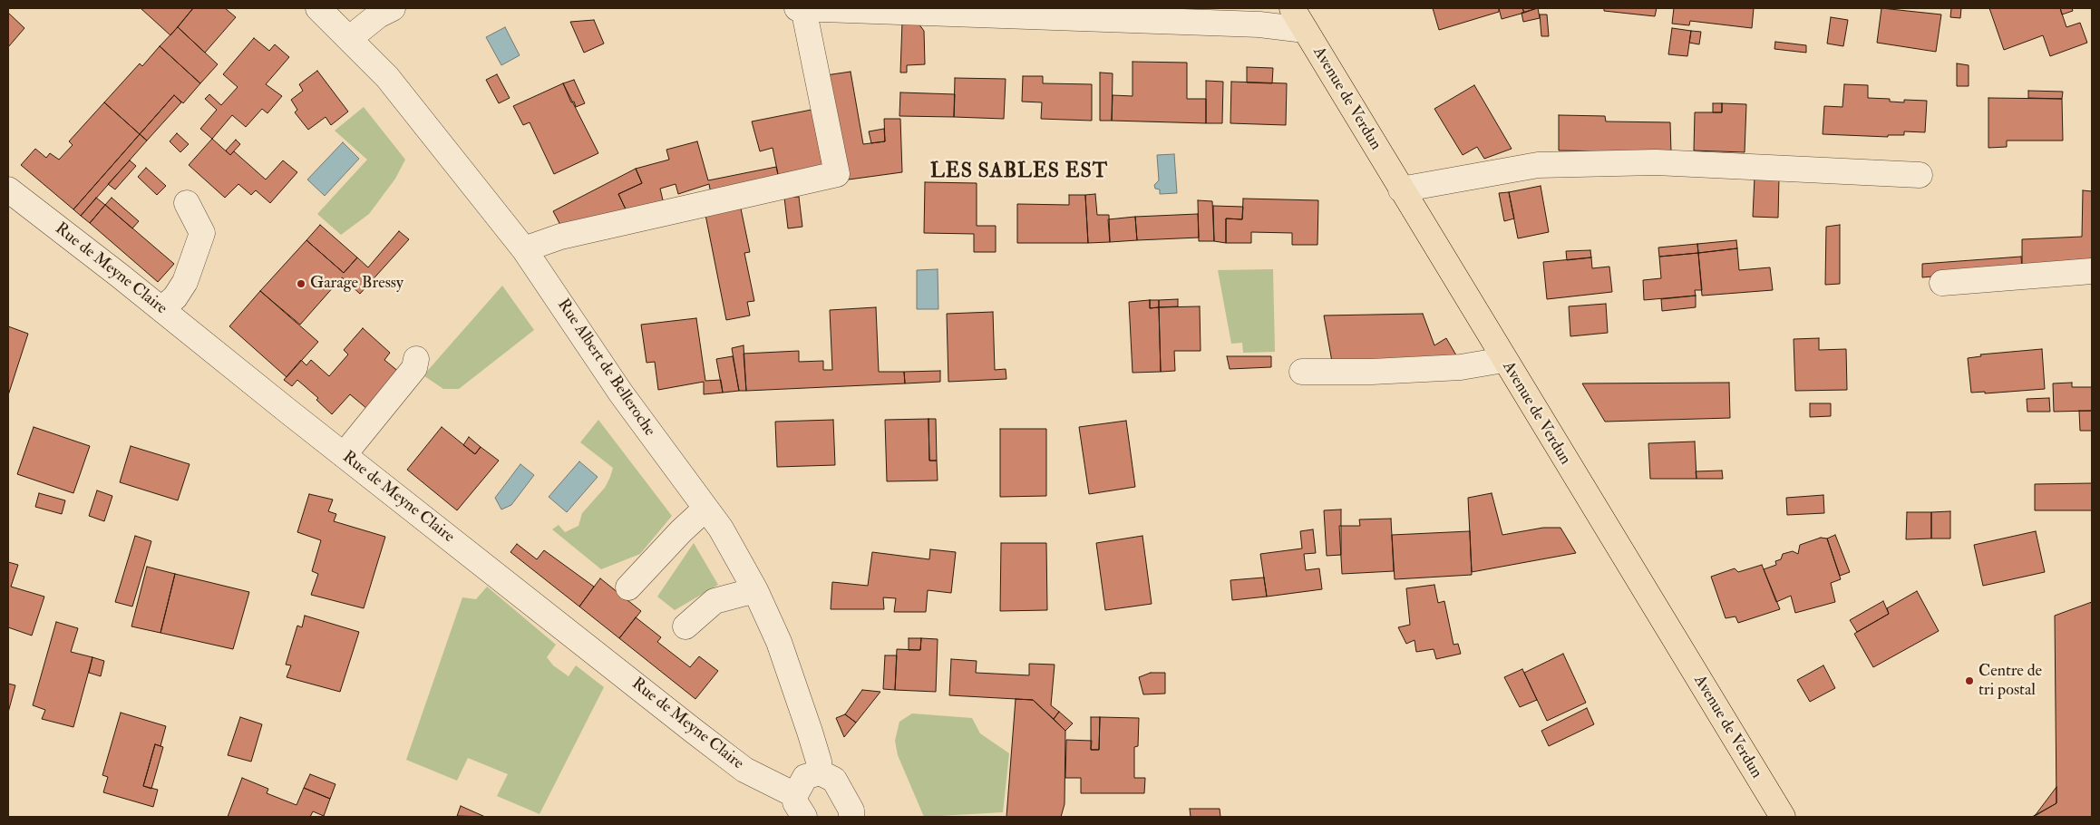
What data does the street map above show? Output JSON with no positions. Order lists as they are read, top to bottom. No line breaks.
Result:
{"streets":{"main road":["Avenue de Verdun"],"street":["Rue de Meyne Claire","Rue Albert de Belleroche"]},"crossings":[["Rue de Meyne Claire","Rue Albert de Belleroche"]],"districts":["LES SABLES EST"],"places":["Garage Bressy","Centre de tri postal"]}
